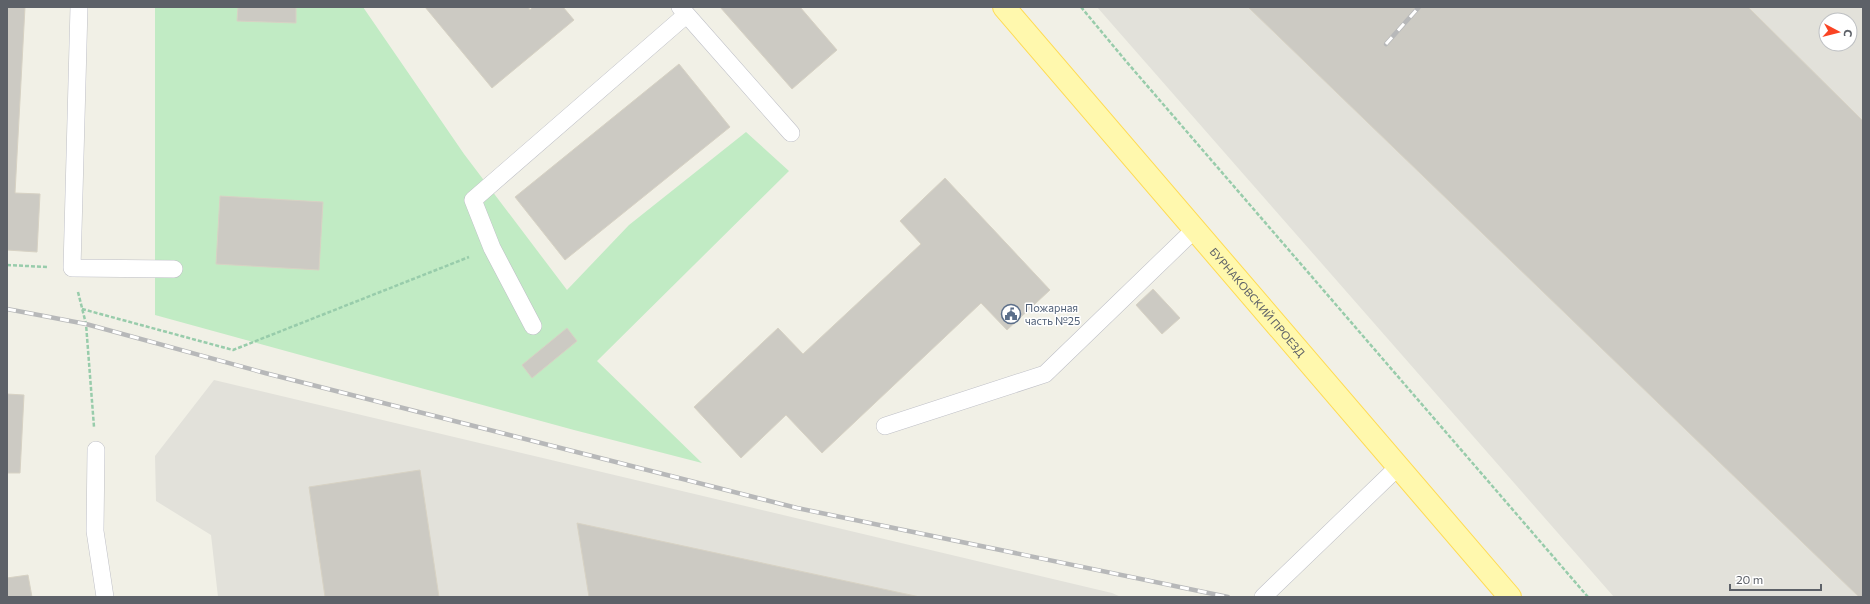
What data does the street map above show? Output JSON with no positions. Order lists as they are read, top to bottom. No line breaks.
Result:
{"streets":{"main road":["БУРНАКОВСКИЙ ПРОЕЗД"]},"places":{"public building":["Пожарная часть №25"]},"scale_bar":"20 m","north":"right"}
